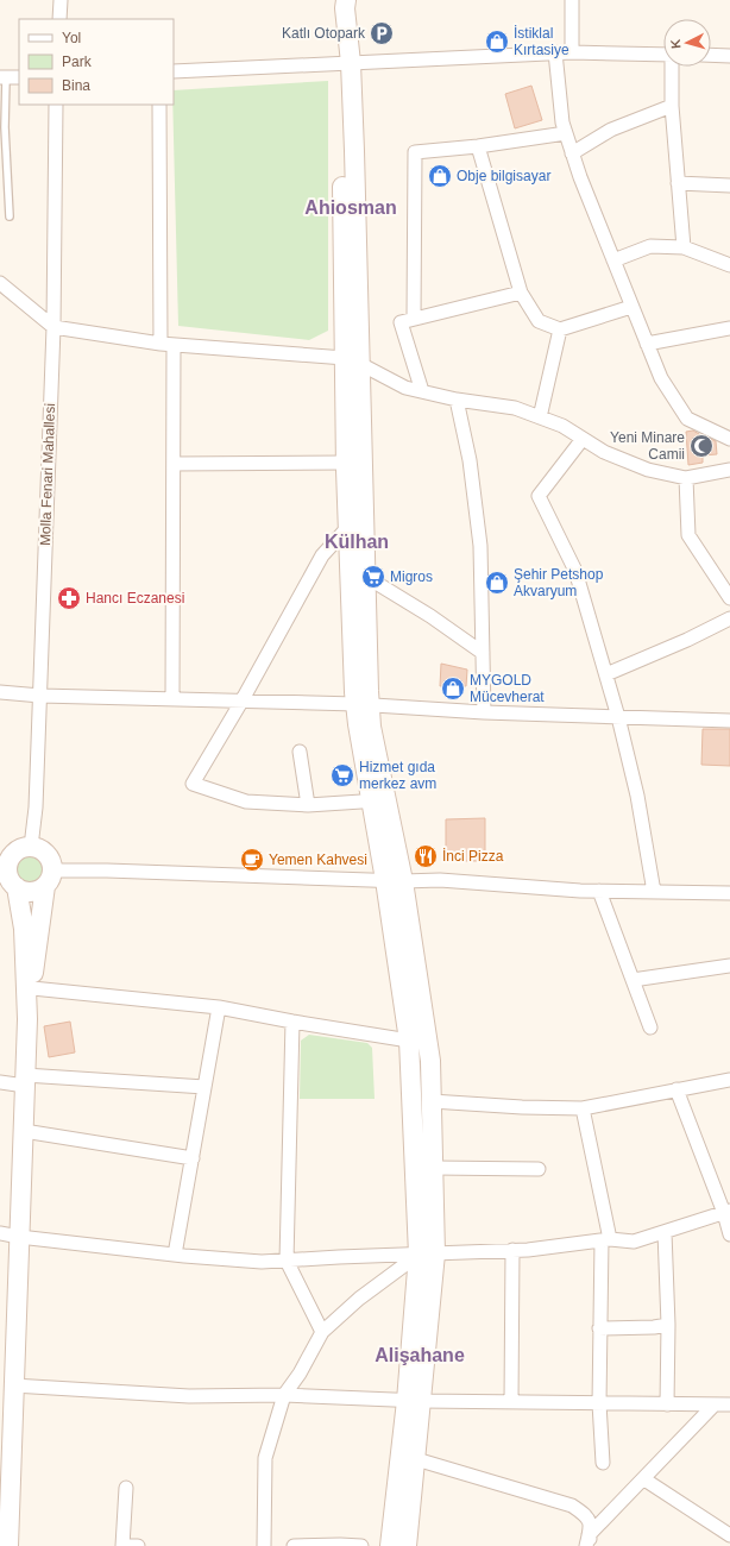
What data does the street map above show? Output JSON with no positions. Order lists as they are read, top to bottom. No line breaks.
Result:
{"streets":{"street":["Molla Fenari Mahallesi"]},"districts":["Ahiosman","Külhan","Alişahane"],"places":{"parking":["Katlı Otopark"],"shop":["İstiklal Kırtasiye","Obje bilgisayar","Şehir Petshop Akvaryum","MYGOLD Mücevherat"],"mosque":["Yeni Minare Camii"],"supermarket":["Migros","Hizmet gıda merkez avm"],"pharmacy":["Hancı Eczanesi"],"restaurant":["İnci Pizza"],"cafe":["Yemen Kahvesi"]},"legend":["Yol","Park","Bina"],"north":"left"}
